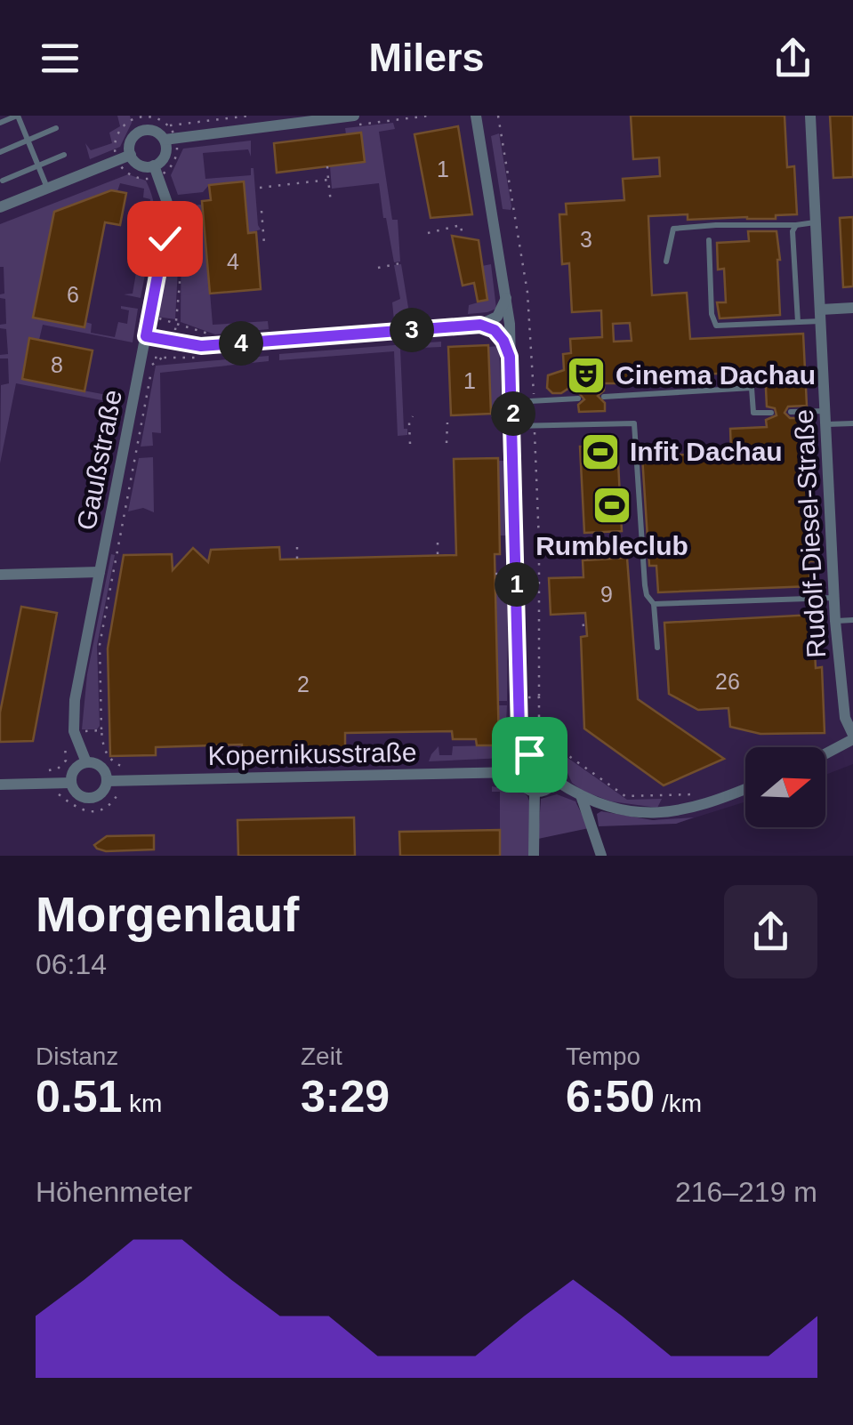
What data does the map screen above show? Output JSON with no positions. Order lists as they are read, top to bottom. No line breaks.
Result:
{"streets":{"street":["Gaußstraße","Rudolf-Diesel-Straße","Kopernikusstraße"]},"crossings":[["Gaußstraße","Kopernikusstraße"]],"places":{"theatre":["Cinema Dachau"],"sports":["Infit Dachau","Rumbleclub"]},"house_numbers":["1","3","4","6","8","1","9","26","2"],"north":"right","page":{"header":"Milers","pins":["3","4","2","1"],"heading":["Morgenlauf","06:14"],"stats":[["Distanz","0.51 km"],["Zeit","3:29"],["Tempo","6:50 /km"]],"chart":["Höhenmeter","216–219 m"]}}
